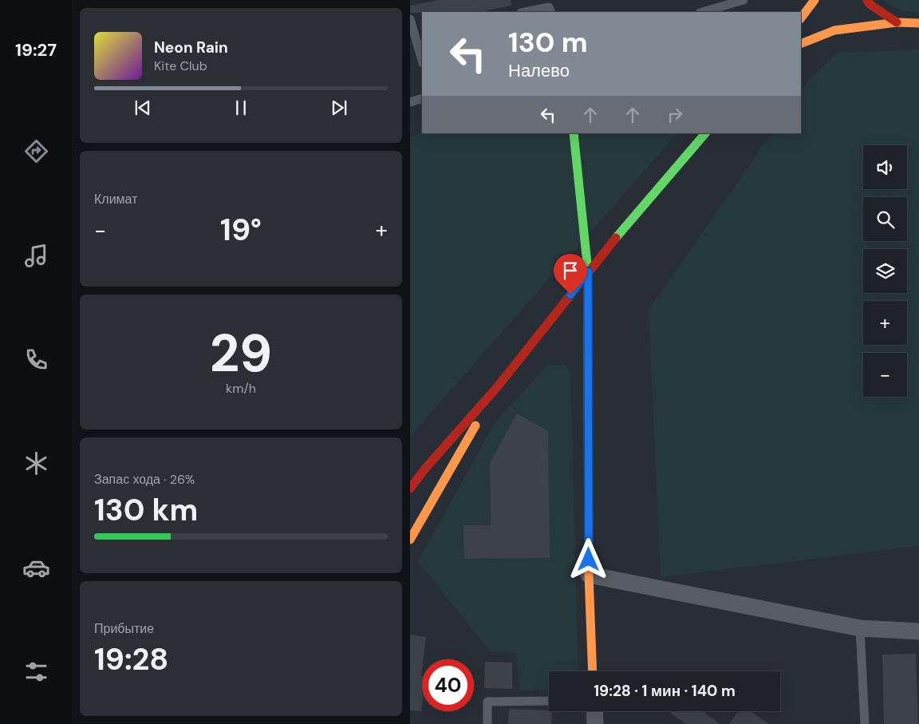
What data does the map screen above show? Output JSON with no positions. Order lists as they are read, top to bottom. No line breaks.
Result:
{"page":{"tabs":"19:27","turn":["130 m","Налево"],"song":["Neon Rain","Kite Club"],"map_buttons":["+","−"],"tile":["Климат",["29","km/h"],["Запас хода · 26%","130 km"],["Прибытие","19:28"]],"heat":["−","19°","+"],"limit":"40","trip":"19:28 · 1 мин · 140 m"}}
